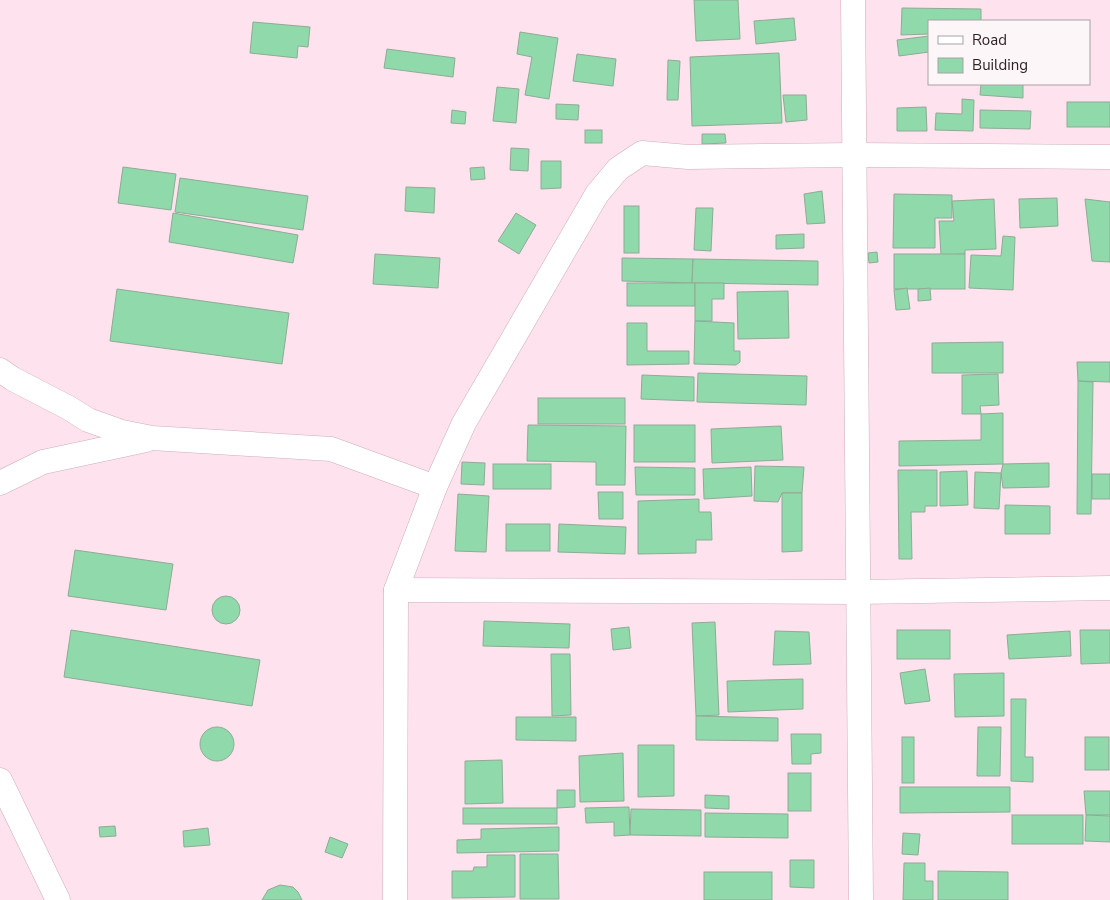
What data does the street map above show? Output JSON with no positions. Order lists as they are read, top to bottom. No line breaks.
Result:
{"legend":["Road","Building"]}
